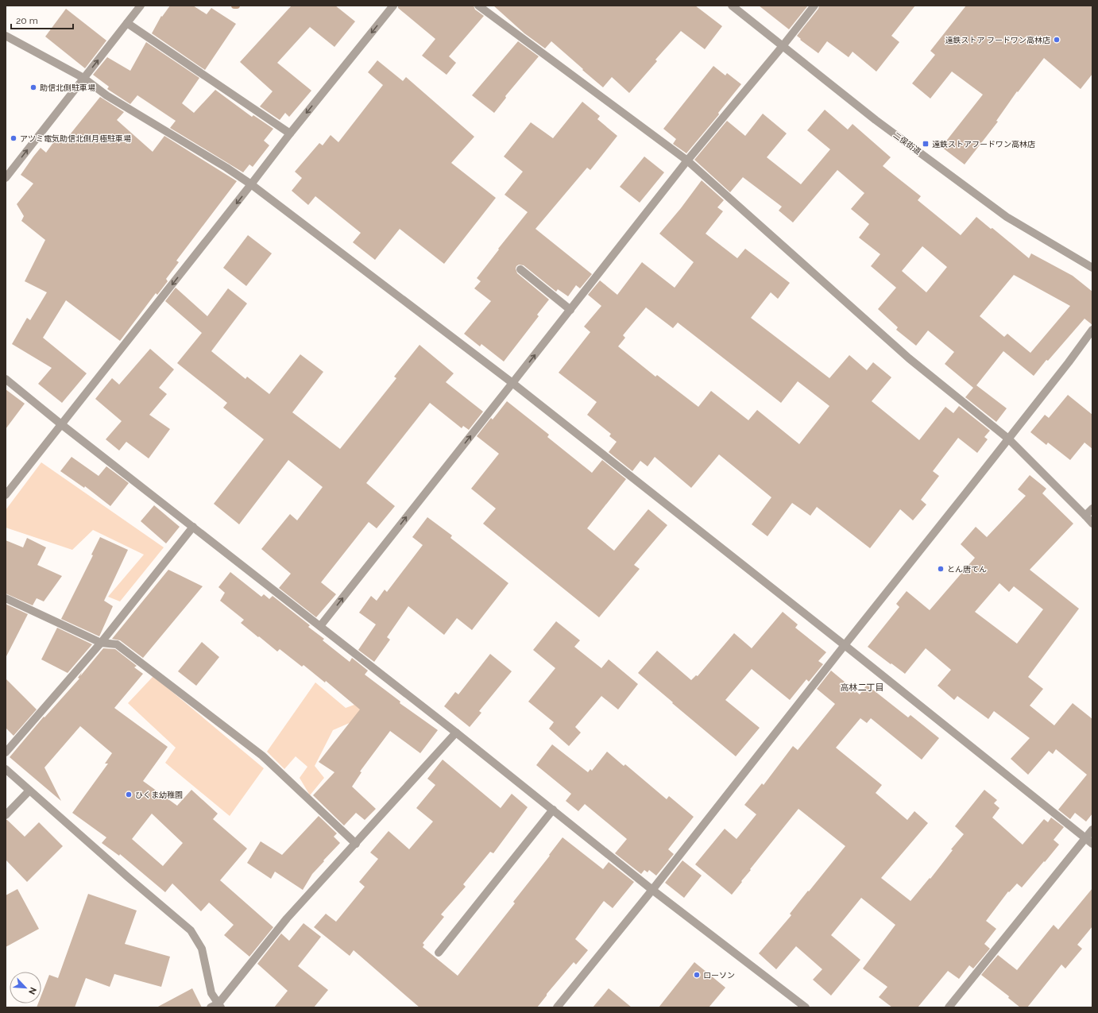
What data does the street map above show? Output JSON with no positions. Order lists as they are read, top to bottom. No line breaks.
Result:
{"streets":{"street":["二俣街道"]},"districts":["高林二丁目"],"places":{"other":["遠鉄ストア フードワン高林店","助信北側駐車場","アツミ電気助信北側月極駐車場","とん唐てん","ひくま幼稚園","ローソン"],"transit":["遠鉄ストアフードワン高林店"]},"scale_bar":"20 m","north":"bottom right"}
